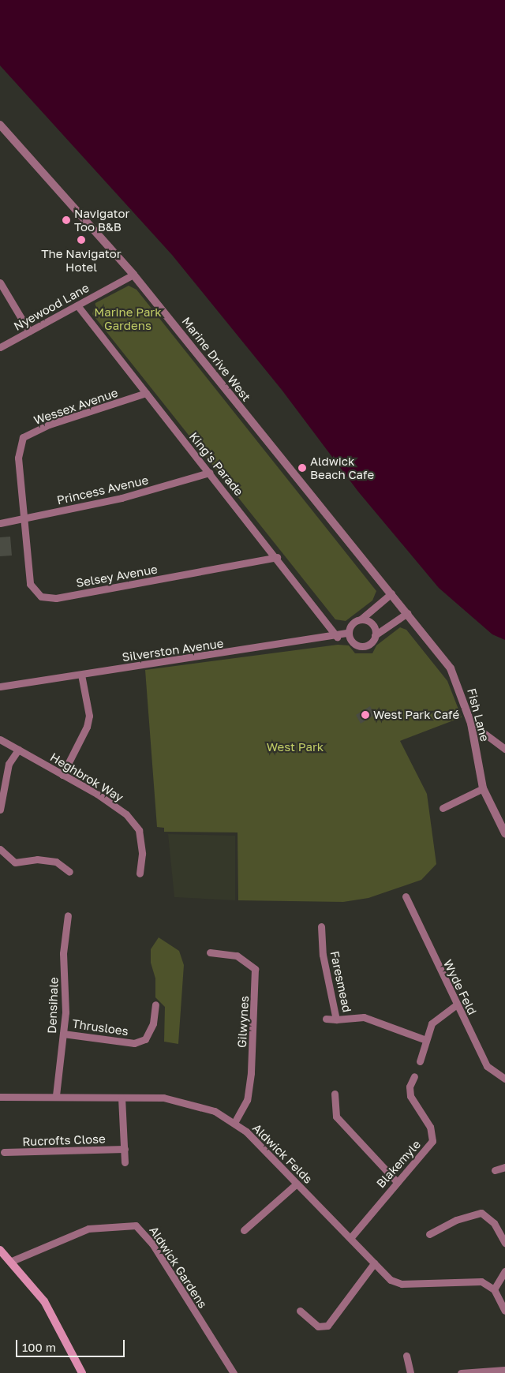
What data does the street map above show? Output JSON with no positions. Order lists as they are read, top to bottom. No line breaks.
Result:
{"streets":{"street":["Nyewood Lane","Marine Drive West","Wessex Avenue","King's Parade","Princess Avenue","Selsey Avenue","Silverston Avenue","Fish Lane","Heghbrok Way","Faresmead","Wyde Feld","Densihale","Gilwynes","Thrusloes","Rucrofts Close","Aldwick Felds","Blakemyle","Aldwick Gardens"]},"crossings":[["Nyewood Lane","Marine Drive West"],["Nyewood Lane","King's Parade"],["Marine Drive West","Fish Lane"],["Wessex Avenue","King's Parade"],["Wessex Avenue","Princess Avenue"],["Wessex Avenue","Selsey Avenue"],["King's Parade","Princess Avenue"],["King's Parade","Selsey Avenue"],["King's Parade","Silverston Avenue"],["Princess Avenue","Selsey Avenue"],["Densihale","Thrusloes"],["Densihale","Aldwick Felds"],["Gilwynes","Aldwick Felds"],["Aldwick Felds","Blakemyle"]],"parks":["Marine Park Gardens","West Park"],"places":["Navigator Too B&B","The Navigator Hotel","Aldwick Beach Cafe","West Park Café"],"scale_bar":"100 m"}
